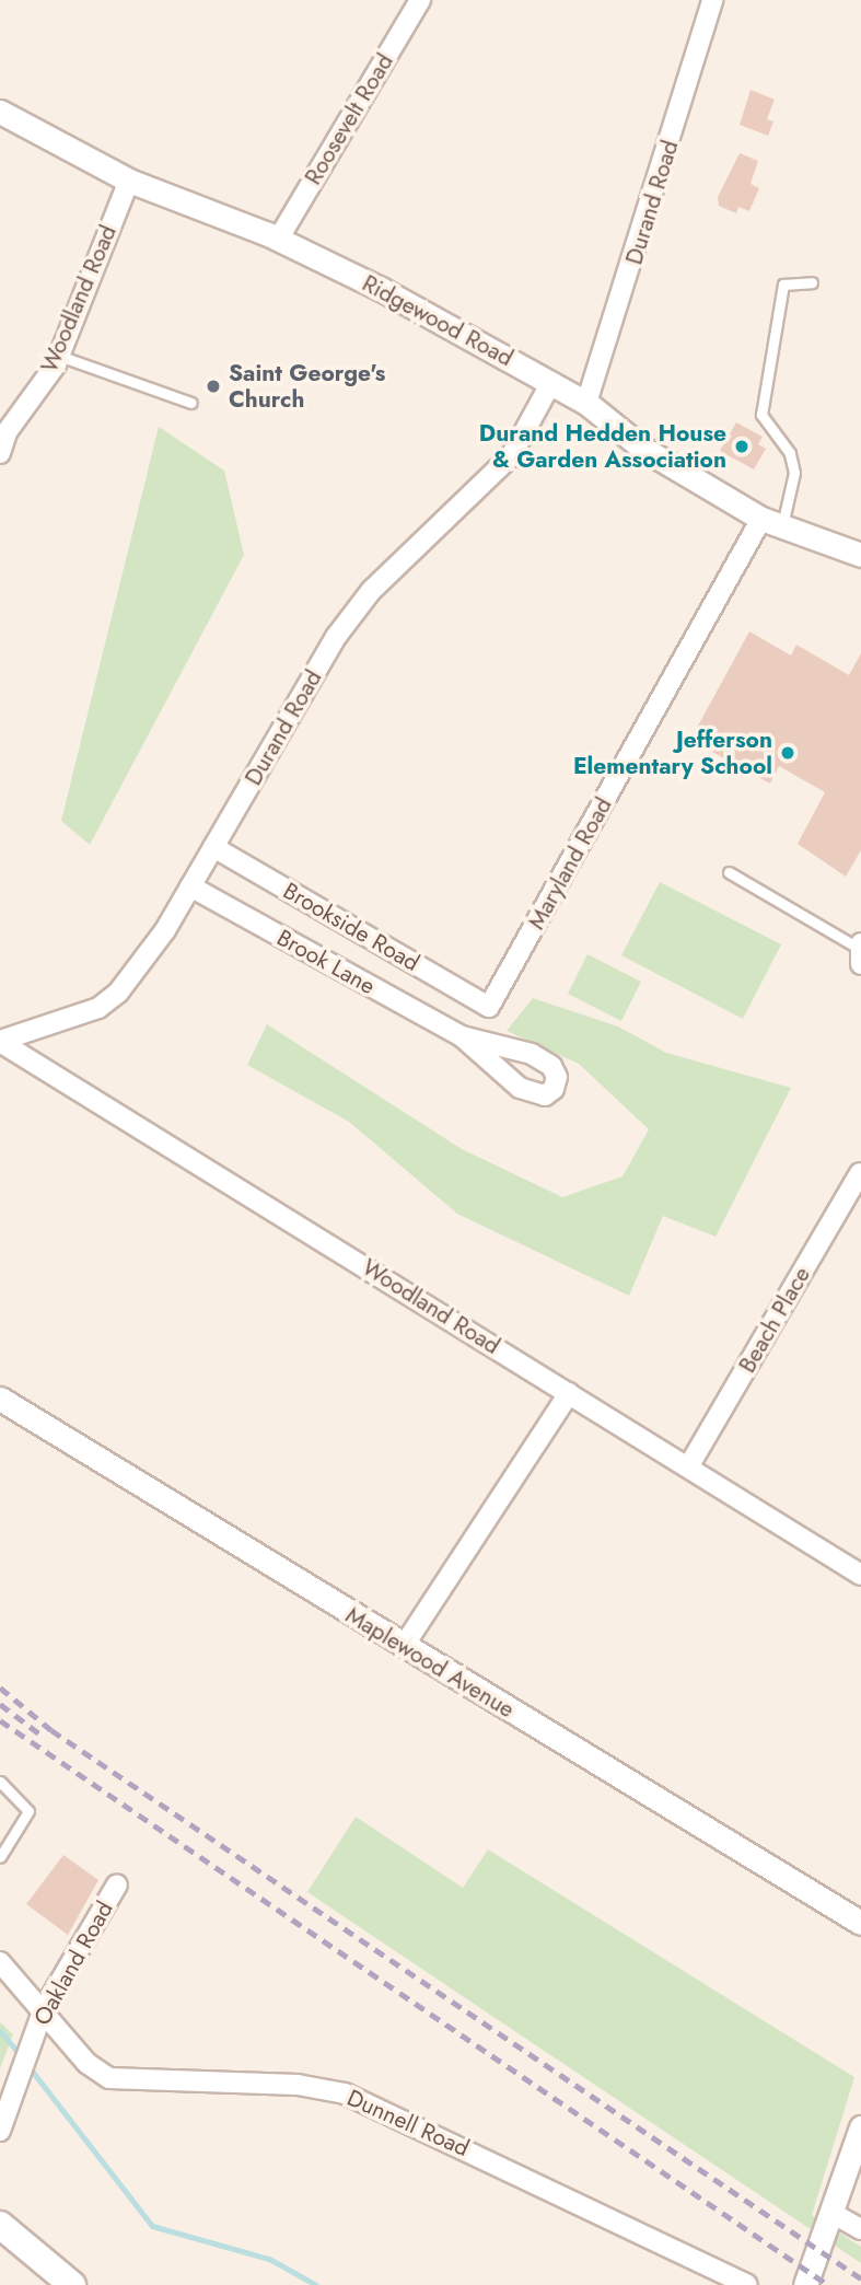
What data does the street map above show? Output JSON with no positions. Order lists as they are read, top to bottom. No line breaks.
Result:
{"streets":{"street":["Roosevelt Road","Durand Road","Woodland Road","Ridgewood Road","Maryland Road","Brookside Road","Brook Lane","Beach Place","Maplewood Avenue","Oakland Road","Dunnell Road"]},"crossings":[["Roosevelt Road","Ridgewood Road"],["Durand Road","Woodland Road"],["Durand Road","Ridgewood Road"],["Durand Road","Brookside Road"],["Durand Road","Brook Lane"],["Woodland Road","Ridgewood Road"],["Woodland Road","Beach Place"],["Ridgewood Road","Maryland Road"],["Maryland Road","Brookside Road"],["Oakland Road","Dunnell Road"]],"places":["Saint George's Church","Durand Hedden House & Garden Association","Jefferson Elementary School"]}
